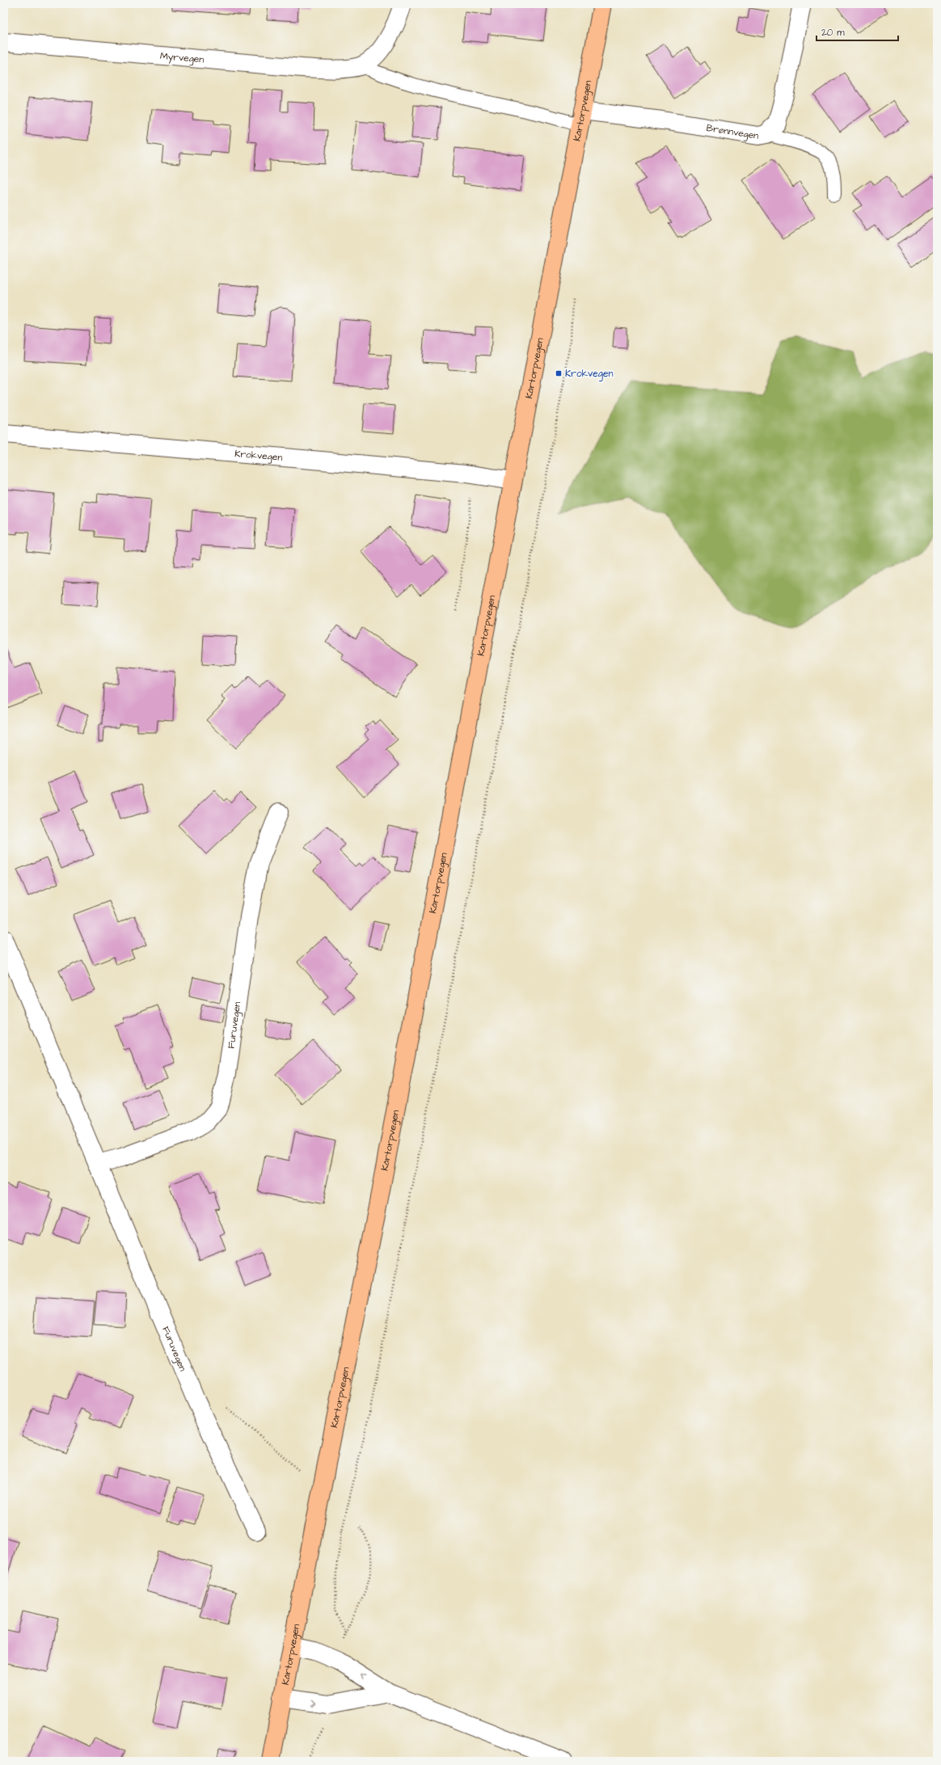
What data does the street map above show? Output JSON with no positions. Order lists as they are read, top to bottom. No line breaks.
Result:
{"streets":{"main road":["Kårtorpvegen"],"street":["Myrvegen","Brønnvegen","Krokvegen","Furuvegen"]},"crossings":[["Kårtorpvegen","Brønnvegen"],["Kårtorpvegen","Krokvegen"]],"places":{"transit":["Krokvegen"]},"scale_bar":"20 m"}
